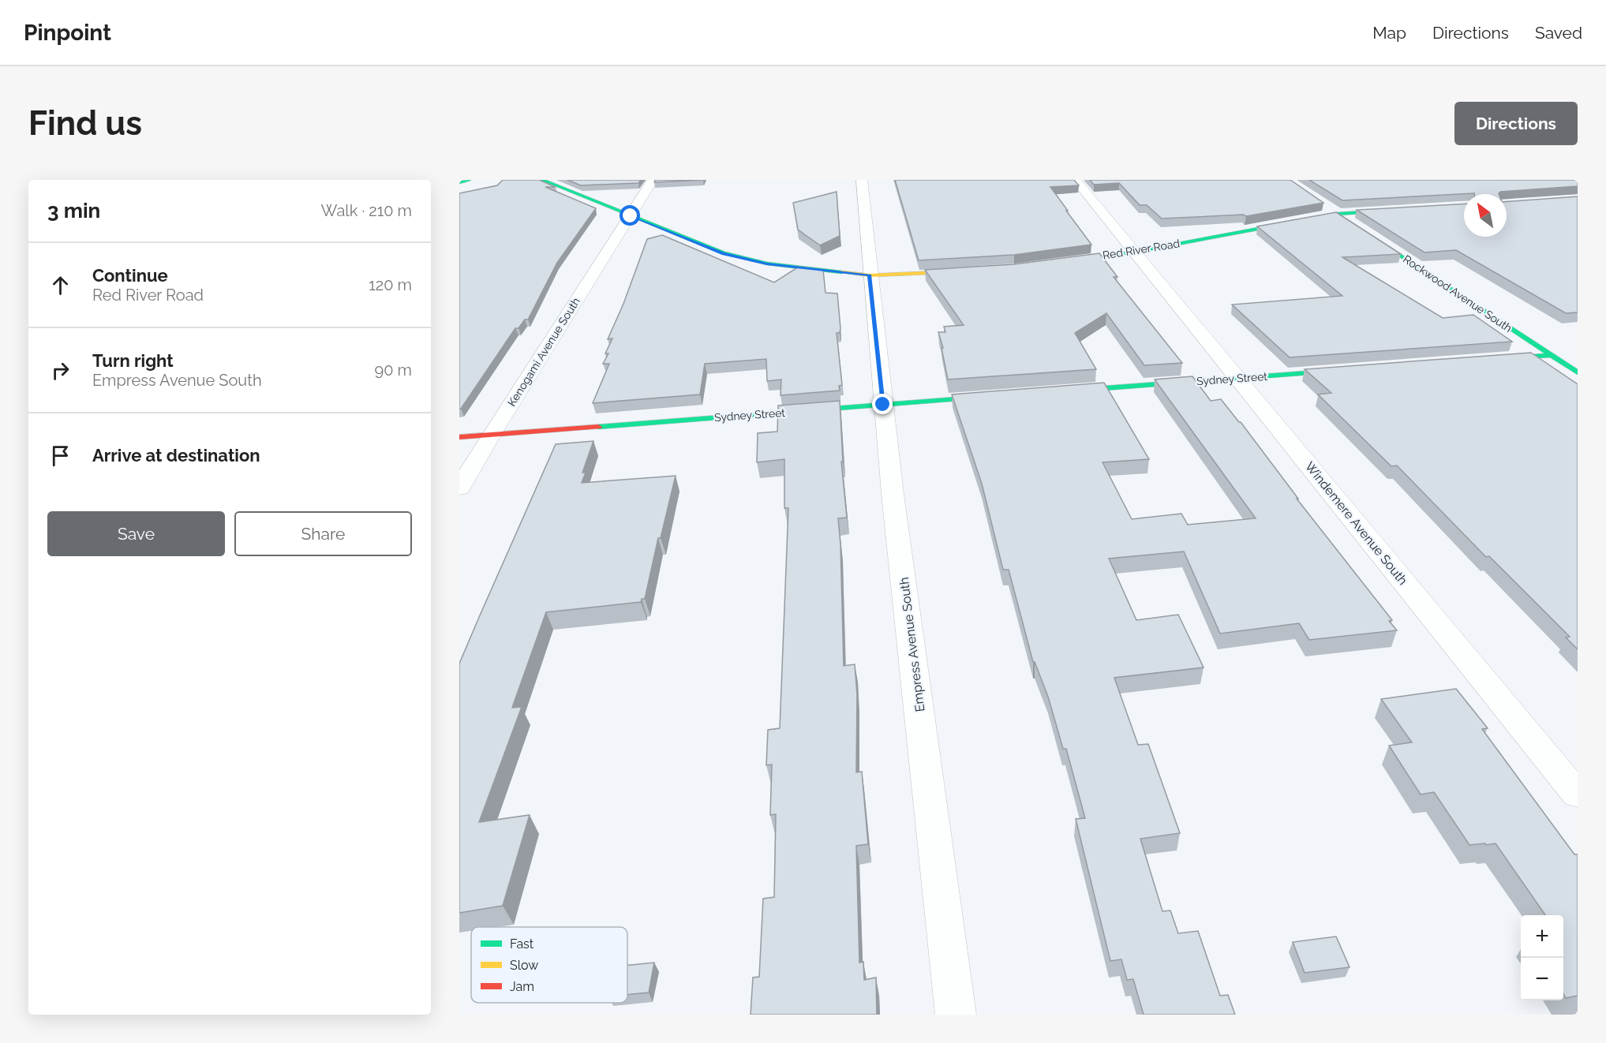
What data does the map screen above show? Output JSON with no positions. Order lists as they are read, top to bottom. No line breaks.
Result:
{"streets":{"main road":["Red River Road","Rockwood Avenue South","Sydney Street"],"street":["Kenogami Avenue South","Windemere Avenue South","Empress Avenue South"]},"crossings":[["Red River Road","Rockwood Avenue South"],["Red River Road","Windemere Avenue South"],["Kenogami Avenue South","Sydney Street"],["Sydney Street","Windemere Avenue South"],["Sydney Street","Empress Avenue South"]],"legend":["Fast","Slow","Jam"],"north":"top left","page":{"header":"Pinpoint","nav":["Map","Directions","Saved"],"buttons":["Directions",["Save","Share"]],"title":"Find us","heading":["3 min","Walk · 210 m"],"list":[["Continue","Red River Road","120 m"],["Turn right","Empress Avenue South","90 m"],"Arrive at destination"],"map_buttons":["+","−"]}}
